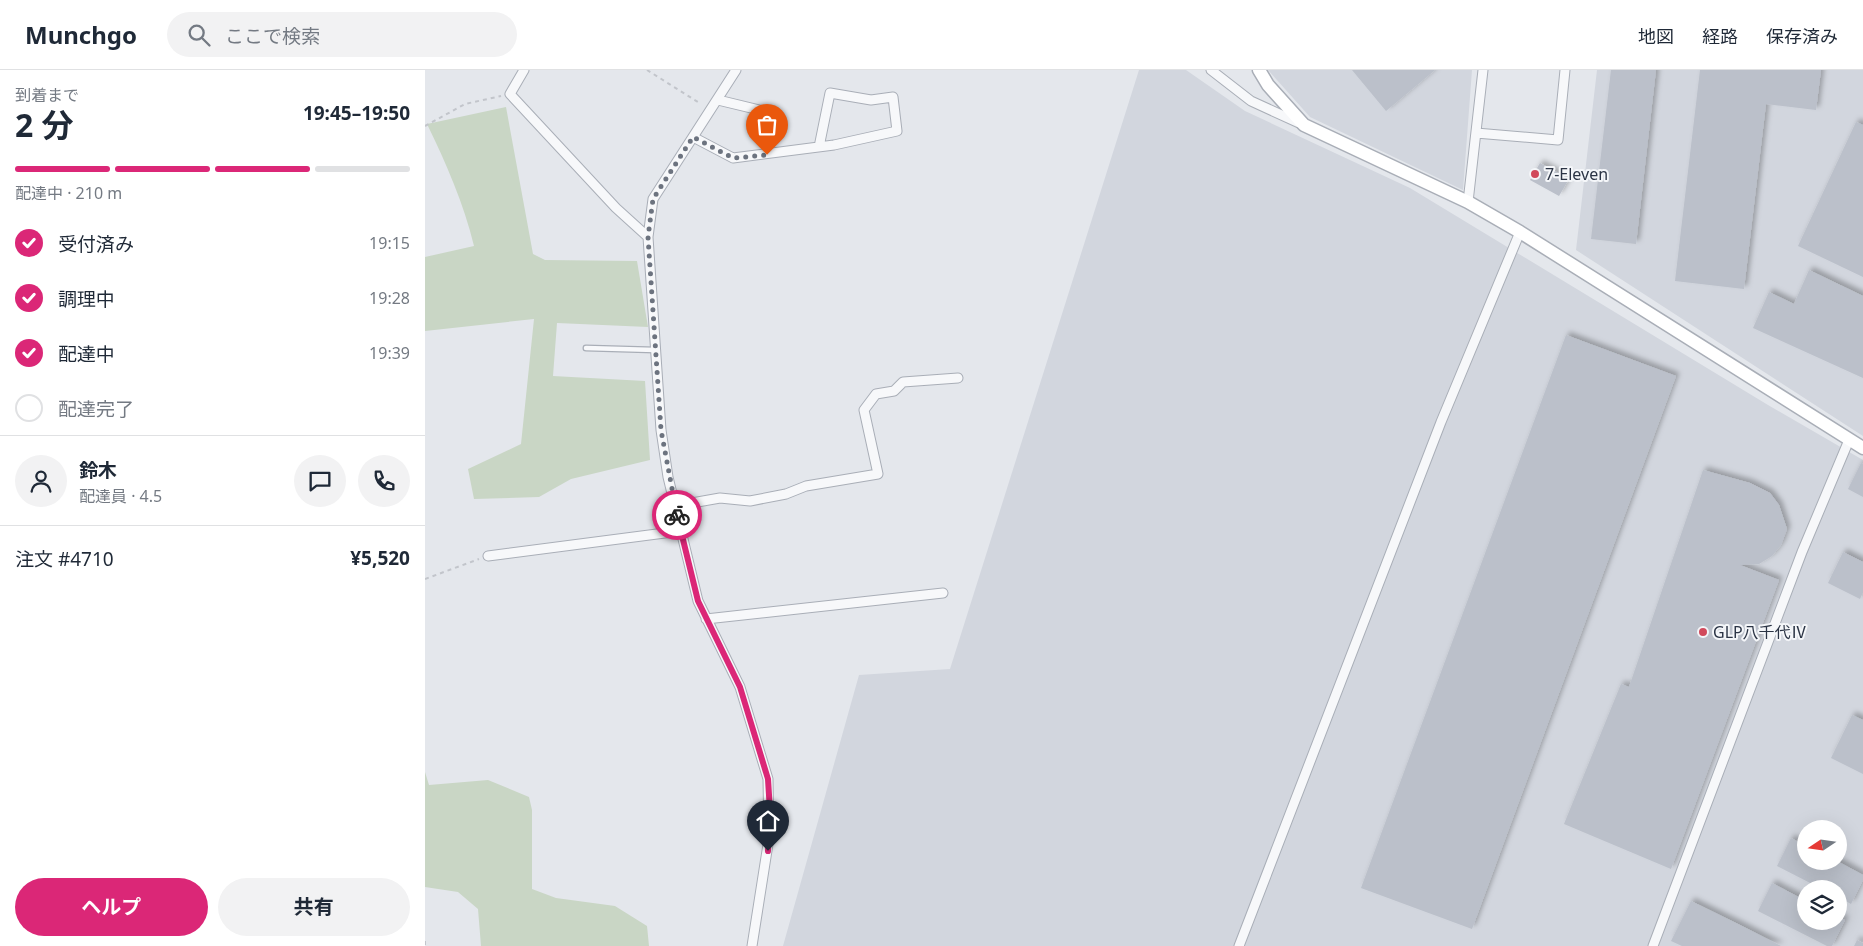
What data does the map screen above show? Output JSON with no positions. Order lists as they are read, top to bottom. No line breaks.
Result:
{"places":["7-Eleven","GLP八千代Ⅳ"],"north":"left","page":{"header":"Munchgo","search":"ここで検索","nav":["地図","経路","保存済み"],"heading":["2 分","到着まで","19:45–19:50"],"panel":["鈴木","配達員 · 4.5","注文 #4710","¥5,520"],"bar":"配達中 · 210 m","list":[["受付済み","19:15"],["調理中","19:28"],["配達中","19:39"],"配達完了"],"buttons":["ヘルプ","共有"]}}
